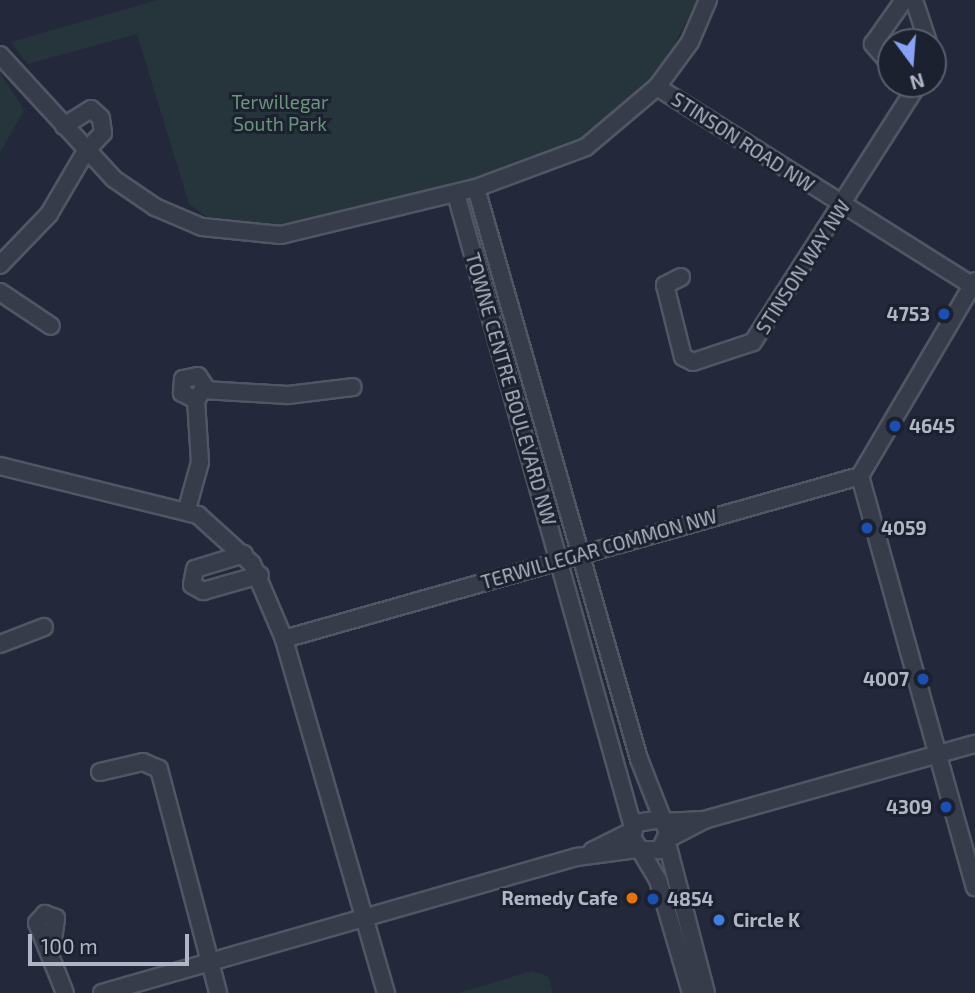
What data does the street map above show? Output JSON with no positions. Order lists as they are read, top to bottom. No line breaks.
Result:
{"streets":{"street":["STINSON ROAD NW","STINSON WAY NW","TOWNE CENTRE BOULEVARD NW","TERWILLEGAR COMMON NW"]},"crossings":[["STINSON ROAD NW","STINSON WAY NW"],["TOWNE CENTRE BOULEVARD NW","TERWILLEGAR COMMON NW"]],"parks":["Terwillegar South Park"],"places":["4753","4645","4059","4007","4309","Remedy Cafe","4854","Circle K"],"scale_bar":"100 m","north":"bottom"}
